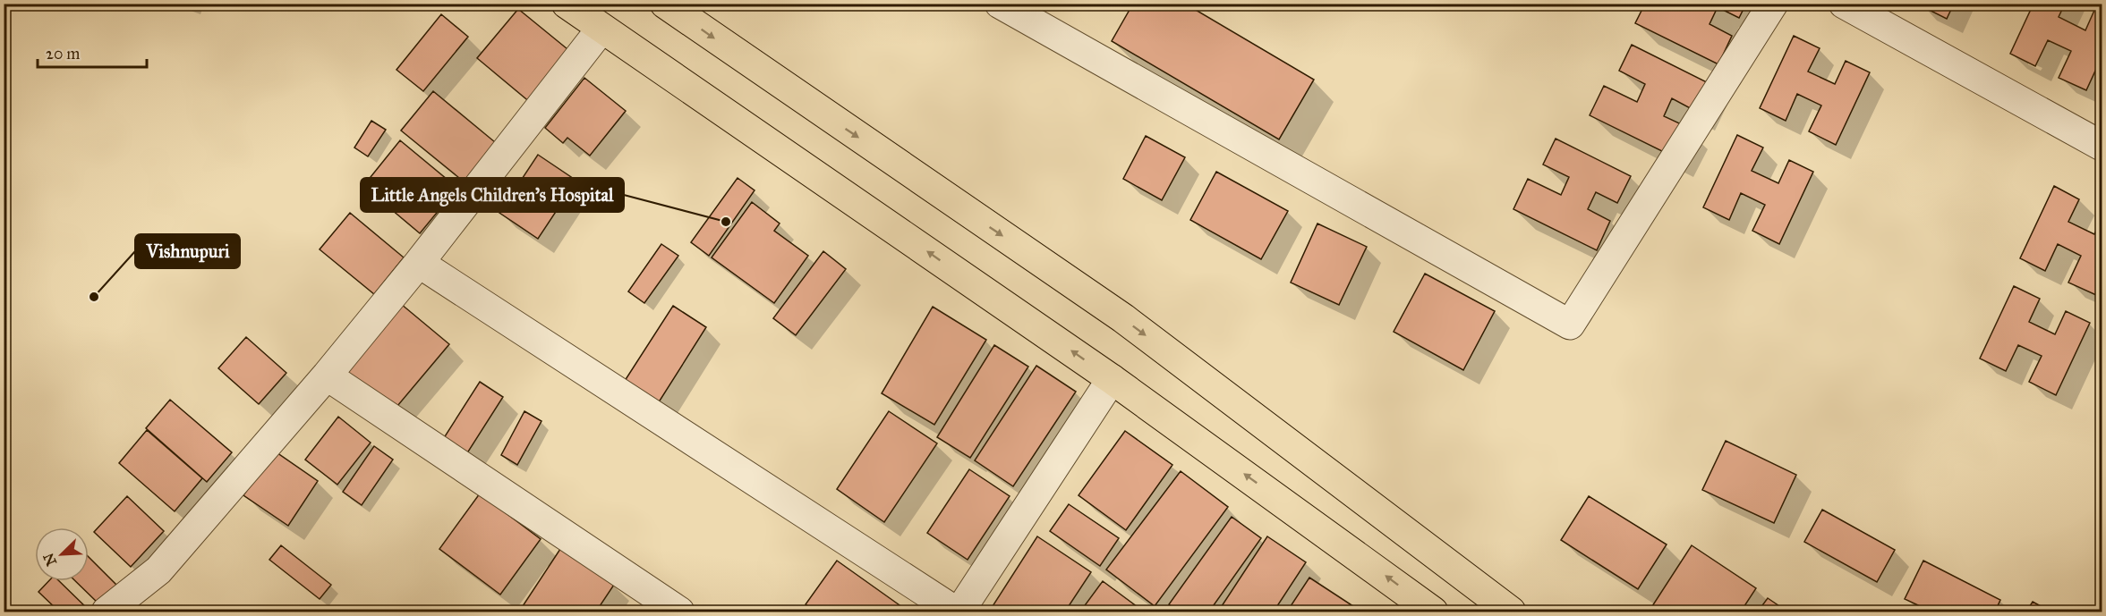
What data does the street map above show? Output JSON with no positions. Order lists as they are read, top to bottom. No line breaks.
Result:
{"places":["Little Angels Children's Hospital","Vishnupuri"],"scale_bar":"20 m","north":"bottom left"}
